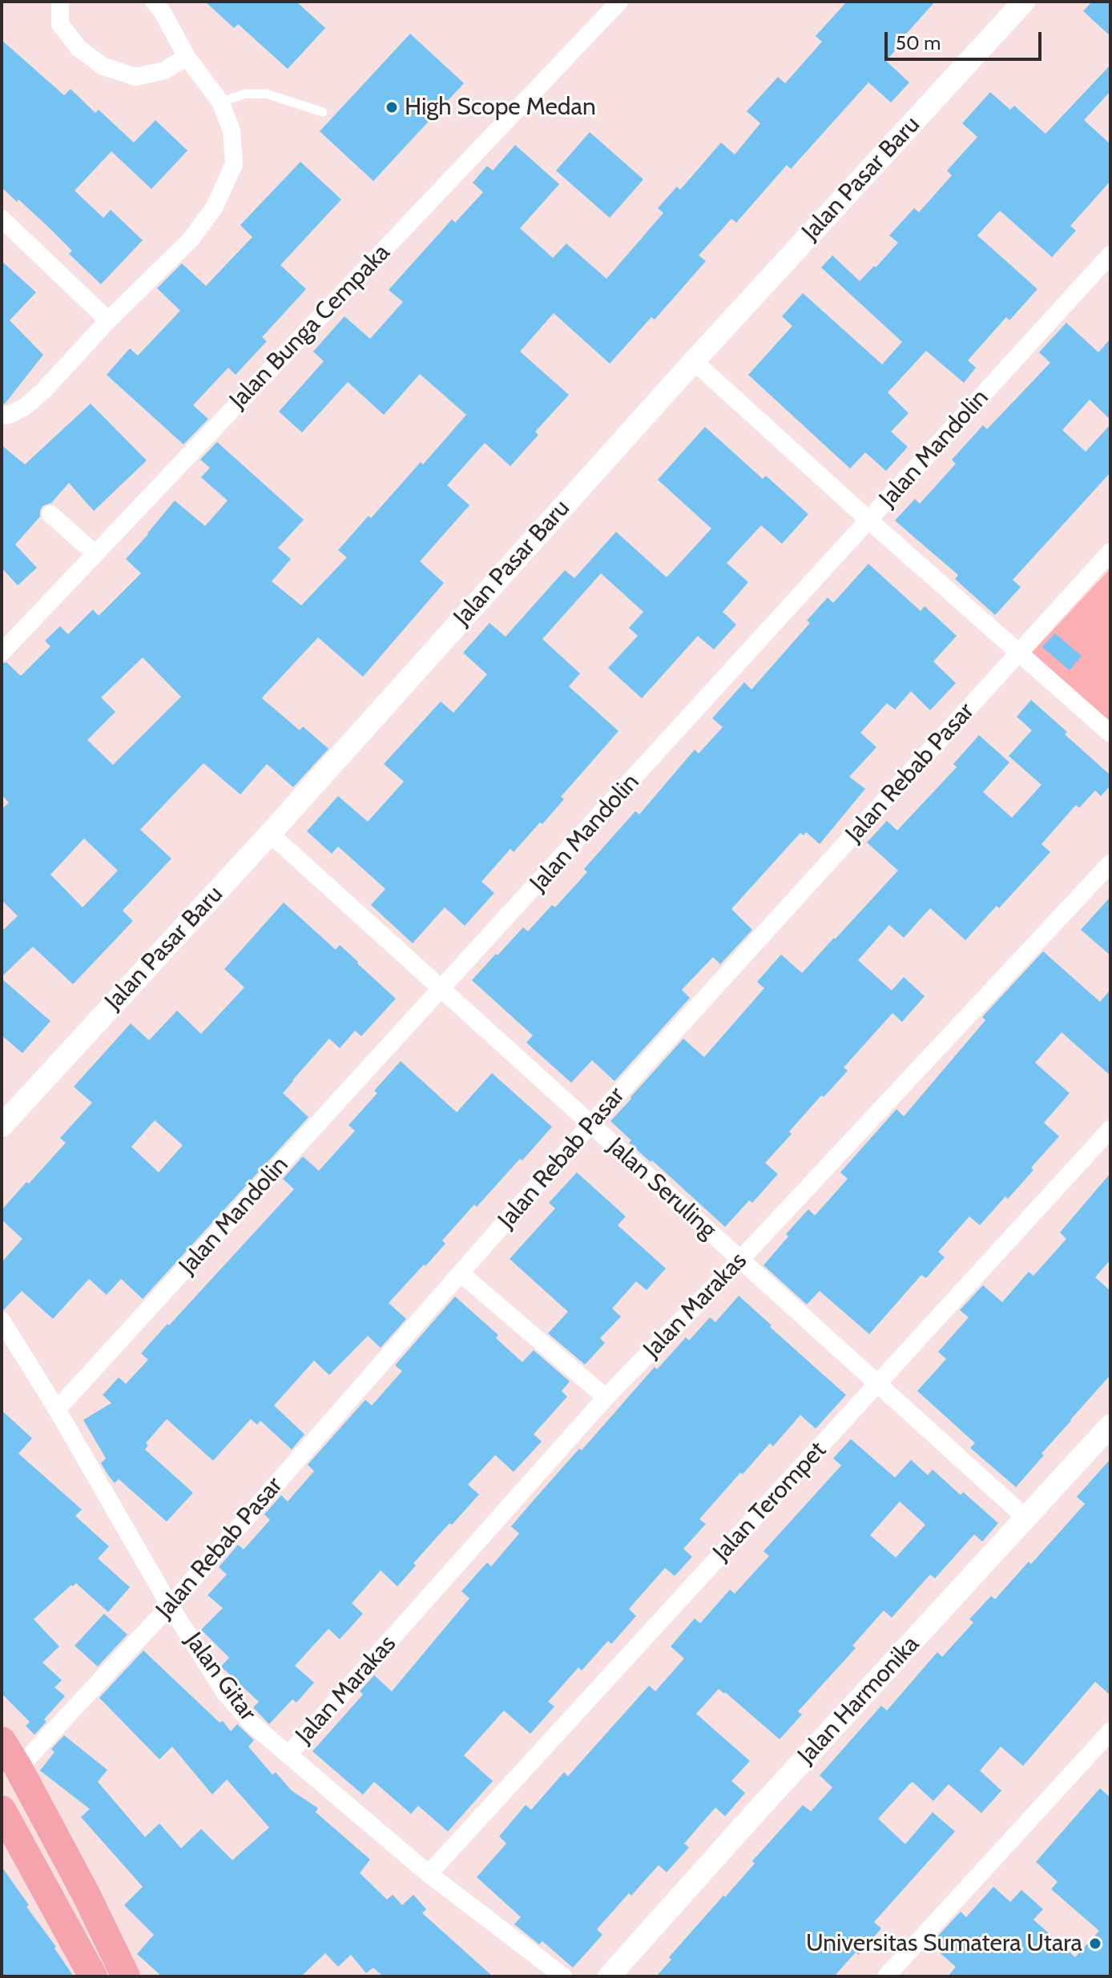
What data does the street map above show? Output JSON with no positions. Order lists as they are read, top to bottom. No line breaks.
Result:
{"streets":{"street":["Jalan Pasar Baru","Jalan Bunga Cempaka","Jalan Mandolin","Jalan Rebab Pasar","Jalan Seruling","Jalan Marakas","Jalan Terompet","Jalan Gitar","Jalan Harmonika"]},"crossings":[["Jalan Pasar Baru","Jalan Seruling"],["Jalan Mandolin","Jalan Seruling"],["Jalan Mandolin","Jalan Gitar"],["Jalan Rebab Pasar","Jalan Seruling"],["Jalan Rebab Pasar","Jalan Gitar"],["Jalan Seruling","Jalan Marakas"],["Jalan Seruling","Jalan Terompet"],["Jalan Seruling","Jalan Harmonika"],["Jalan Marakas","Jalan Gitar"],["Jalan Terompet","Jalan Gitar"]],"places":["High Scope Medan","Universitas Sumatera Utara"],"scale_bar":"50 m"}
